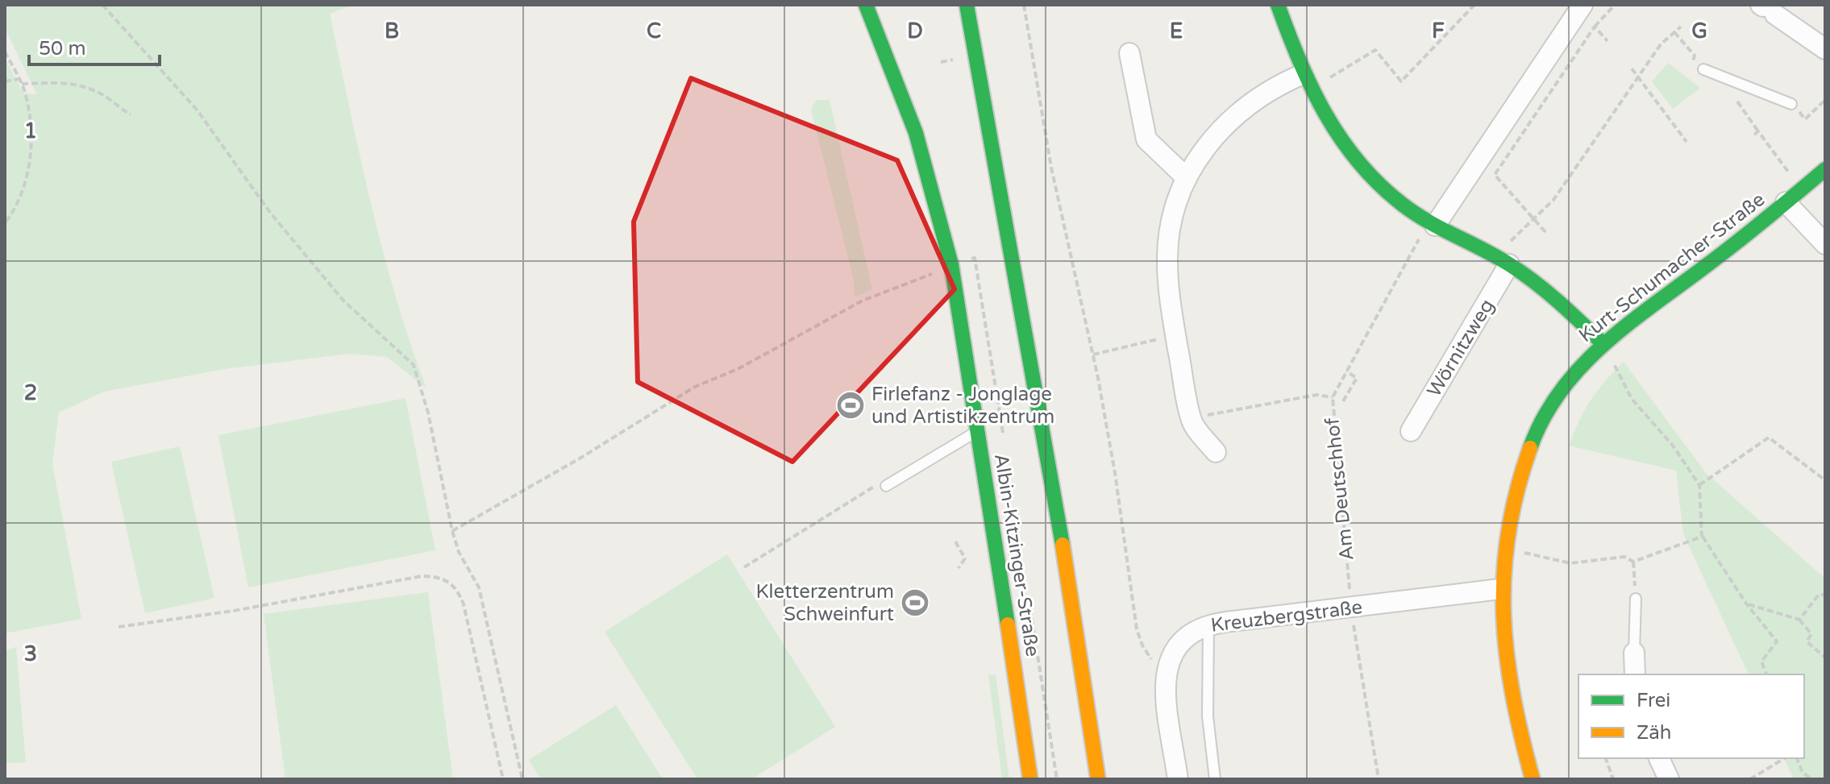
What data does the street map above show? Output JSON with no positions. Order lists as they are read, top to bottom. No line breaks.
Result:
{"streets":{"street":["Kurt-Schumacher-Straße","Wörnitzweg","Albin-Kitzinger-Straße","Kreuzbergstraße"],"path":["Am Deutschhof"]},"crossings":[["Kurt-Schumacher-Straße","Kreuzbergstraße"],["Am Deutschhof","Kreuzbergstraße"]],"places":{"sports":["Firlefanz - Jonglage und Artistikzentrum","Kletterzentrum Schweinfurt"]},"legend":["Frei","Zäh"],"scale_bar":"50 m","grid":{"columns":["B","C","D","E","F","G"],"rows":["1","2","3"]}}
